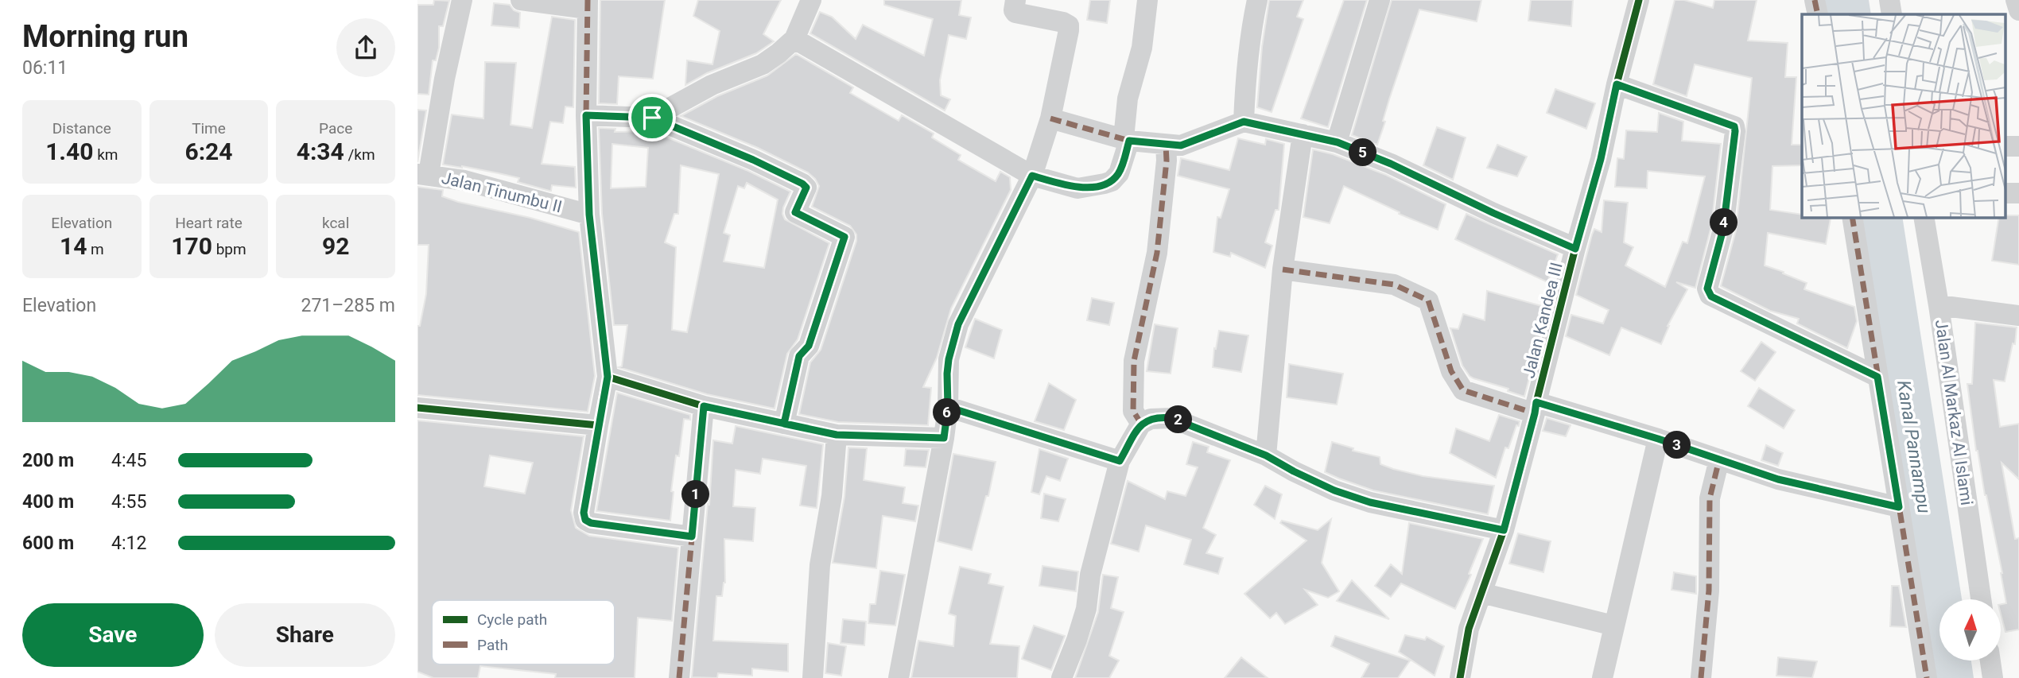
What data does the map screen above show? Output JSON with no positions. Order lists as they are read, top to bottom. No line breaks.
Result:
{"streets":{"street":["Jalan Tinumbu II","Jalan Kandea III","Jalan Al Markaz Al Islami"]},"water":["Kanal Pannampu"],"legend":["Cycle path","Path"],"north":"top","page":{"heading":["Morning run","06:11"],"stats":[["Distance","1.40 km"],["Time","6:24"],["Pace","4:34 /km"],["Elevation","14 m"],["Heart rate","170 bpm"],["kcal","92"]],"pins":["5","4","6","2","3","1"],"chart":["Elevation","271–285 m"],"list":[{"name":"200 m","note":"4:45"},{"name":"400 m","note":"4:55"},{"name":"600 m","note":"4:12"}],"buttons":["Save","Share"]}}
